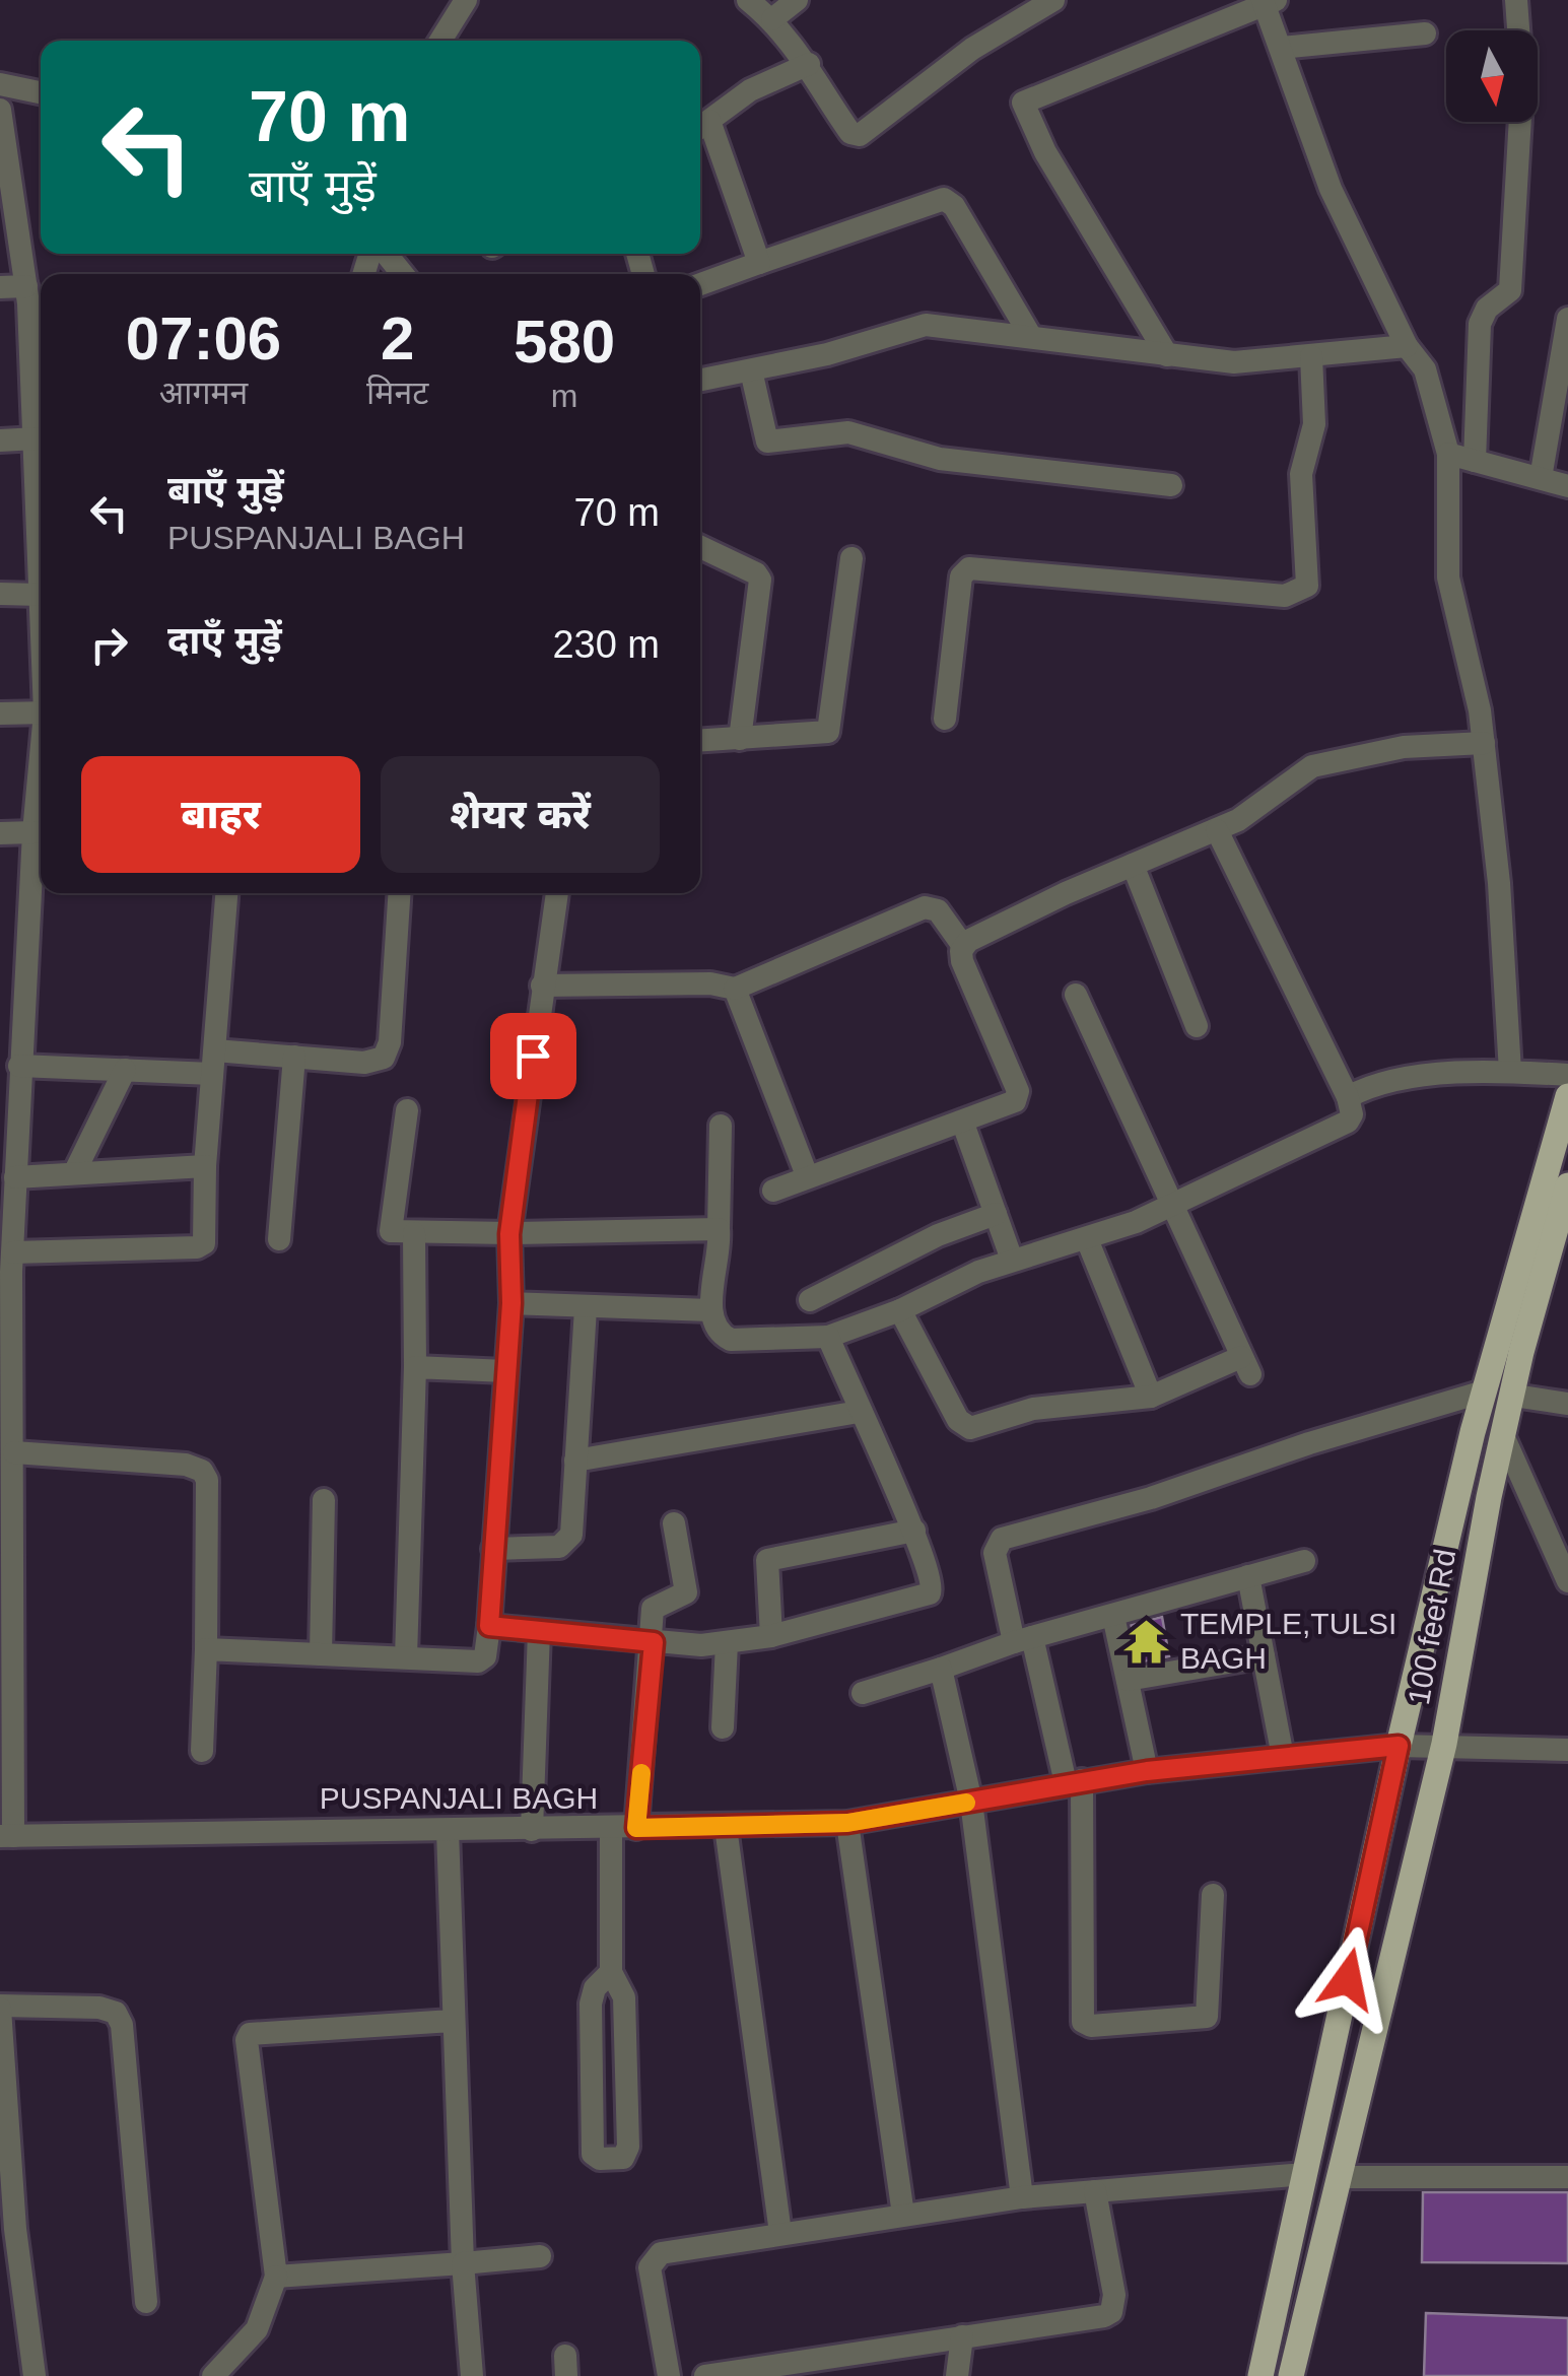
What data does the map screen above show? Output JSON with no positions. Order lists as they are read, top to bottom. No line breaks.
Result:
{"streets":{"main road":["100 feet Rd"],"street":["PUSPANJALI BAGH"]},"crossings":[["100 feet Rd","PUSPANJALI BAGH"]],"places":{"temple":["TEMPLE,TULSI BAGH"]},"north":"bottom","page":{"turn":["70 m","बाएँ मुड़ें"],"eta":["07:06","आगमन","2","मिनट","580","m"],"list":[{"name":"बाएँ मुड़ें","note":"PUSPANJALI BAGH","value":"70 m"},{"name":"दाएँ मुड़ें","value":"230 m"}],"buttons":["बाहर","शेयर करें"]}}
